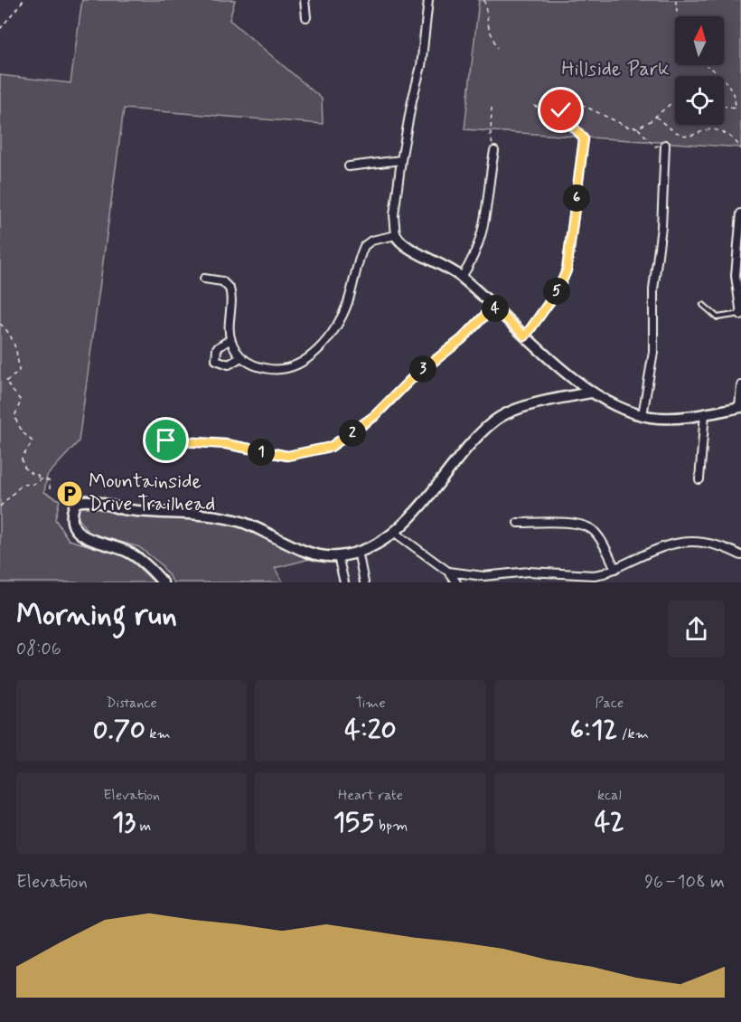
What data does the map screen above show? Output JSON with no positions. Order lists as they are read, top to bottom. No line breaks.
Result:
{"parks":["Hillside Park"],"places":{"parking":["Mountainside Drive Trailhead"]},"north":"top","page":{"pins":["6","5","4","3","2","1"],"heading":["Morning run","08:06"],"stats":[["Distance","0.70 km"],["Time","4:20"],["Pace","6:12 /km"],["Elevation","13 m"],["Heart rate","155 bpm"],["kcal","42"]],"chart":["Elevation","96–108 m"]}}
